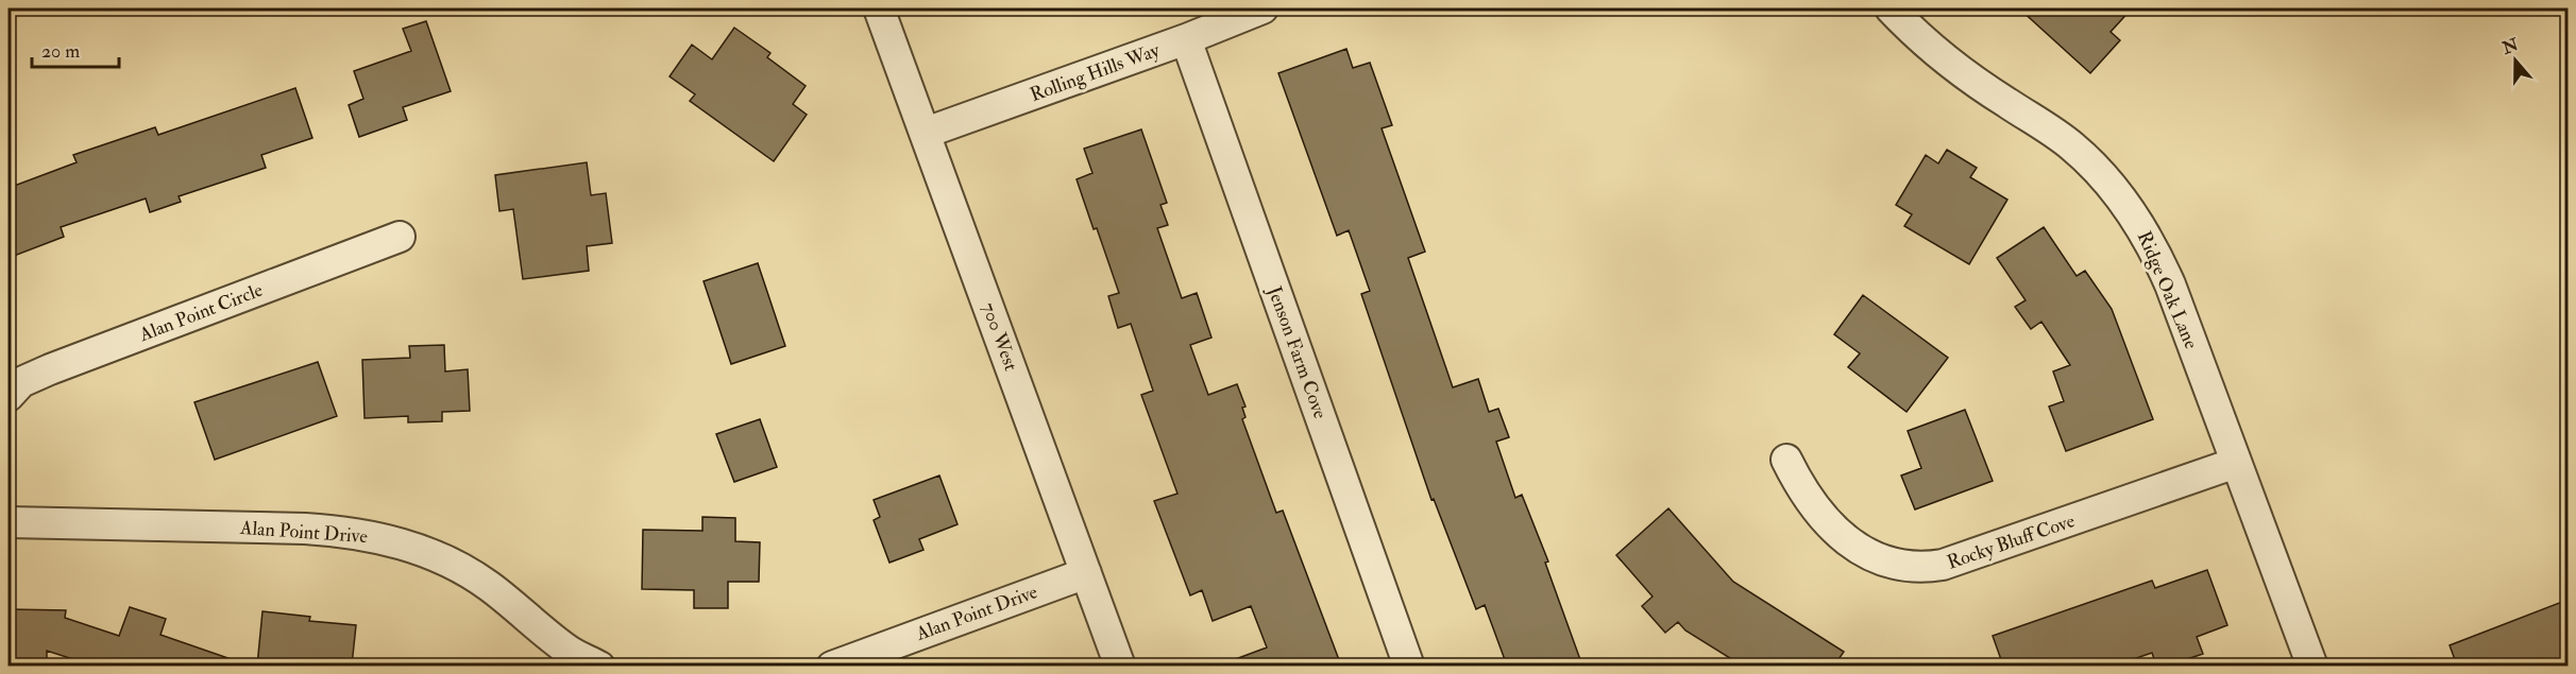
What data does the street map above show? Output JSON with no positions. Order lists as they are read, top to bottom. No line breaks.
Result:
{"streets":{"street":["Rolling Hills Way","Ridge Oak Lane","Alan Point Circle","700 West","Jenson Farm Cove","Alan Point Drive","Rocky Bluff Cove"]},"crossings":[["Rolling Hills Way","700 West"],["Rolling Hills Way","Jenson Farm Cove"],["Ridge Oak Lane","Rocky Bluff Cove"],["700 West","Alan Point Drive"]],"scale_bar":"20 m","north":"top"}
